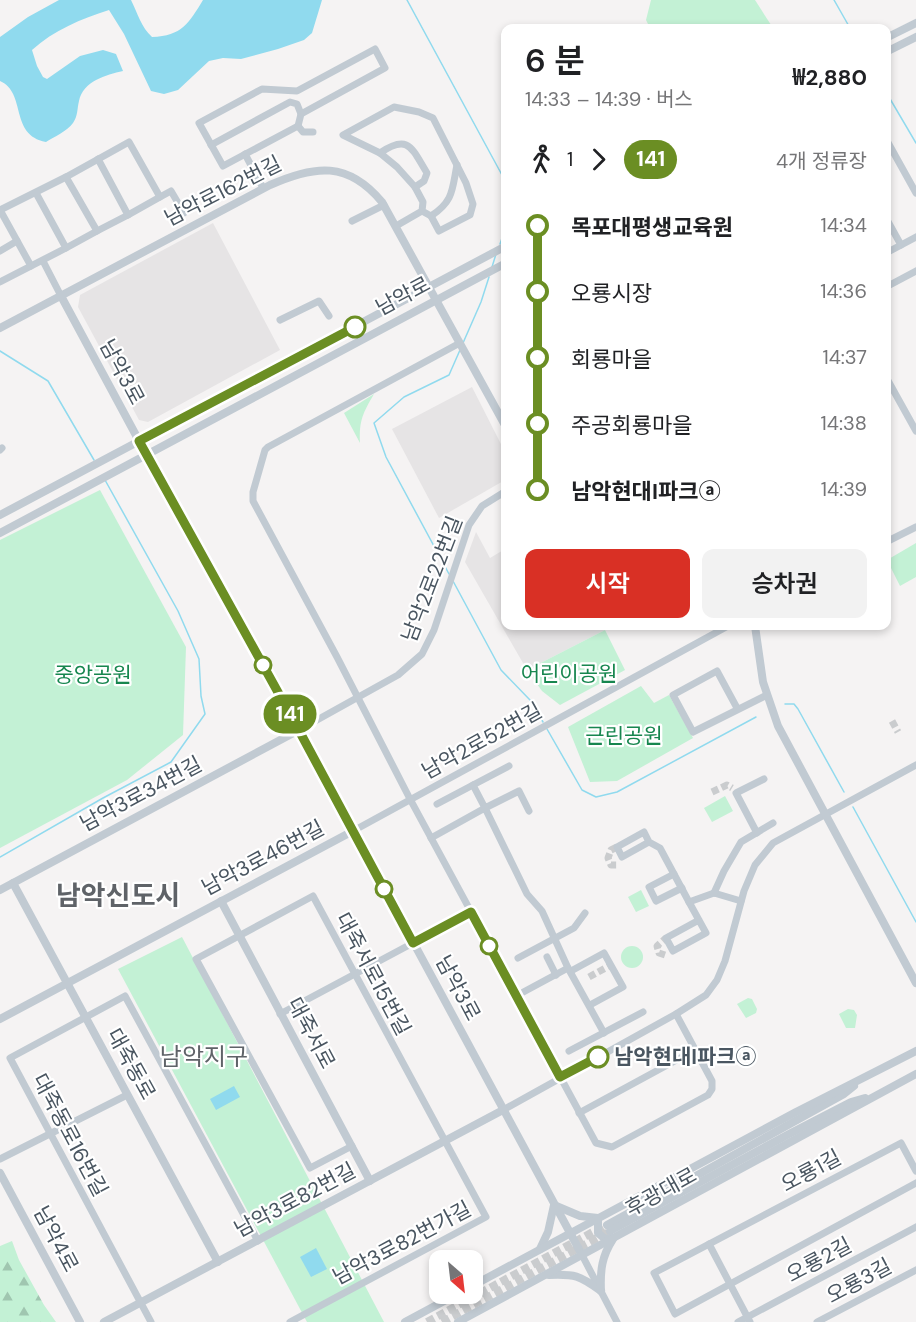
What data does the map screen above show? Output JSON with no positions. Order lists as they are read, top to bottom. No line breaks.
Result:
{"streets":{"street":["남악로162번길","남악로","남악3로","남악2로22번길","남악2로52번길","남악3로34번길","남악3로46번길","대죽서로15번길","대죽서로","대죽동로","대죽동로16번길","오룡1길","후광대로","남악3로82번길","남악4로","남악3로82번가길","오룡2길","오룡3길"]},"crossings":[["남악로162번길","남악로"],["남악로162번길","남악3로"],["남악로","남악3로"],["남악3로","남악2로22번길"],["남악3로","남악2로52번길"],["남악3로","남악3로34번길"],["남악3로","남악3로46번길"],["남악3로","후광대로"],["남악3로","남악3로82번길"],["남악2로22번길","남악3로34번길"],["남악2로52번길","남악3로46번길"],["남악3로34번길","대죽동로"],["남악3로46번길","대죽서로"],["남악3로46번길","대죽동로"],["대죽서로15번길","대죽서로"],["대죽서로15번길","남악3로82번길"],["대죽서로15번길","남악3로82번가길"],["대죽서로","남악3로82번길"],["대죽동로","대죽동로16번길"],["대죽동로","남악3로82번길"],["대죽동로16번길","남악3로82번길"],["남악3로82번길","남악3로82번가길"]],"districts":["남악신도시","남악지구"],"parks":["어린이공원","중앙공원","근린공원"],"places":["남악현대I파크ⓐ"],"lines":["bus line 141"],"north":"bottom right","page":{"on_map":"141","heading":["6 분","14:33 – 14:39 · 버스","₩2,880"],"legs":["1","141","4개 정류장"],"list":[{"name":"목포대평생교육원","value":"14:34"},{"name":"오룡시장","value":"14:36"},{"name":"회룡마을","value":"14:37"},{"name":"주공회룡마을","value":"14:38"},{"name":"남악현대I파크ⓐ","value":"14:39"}],"buttons":["시작","승차권"]}}
